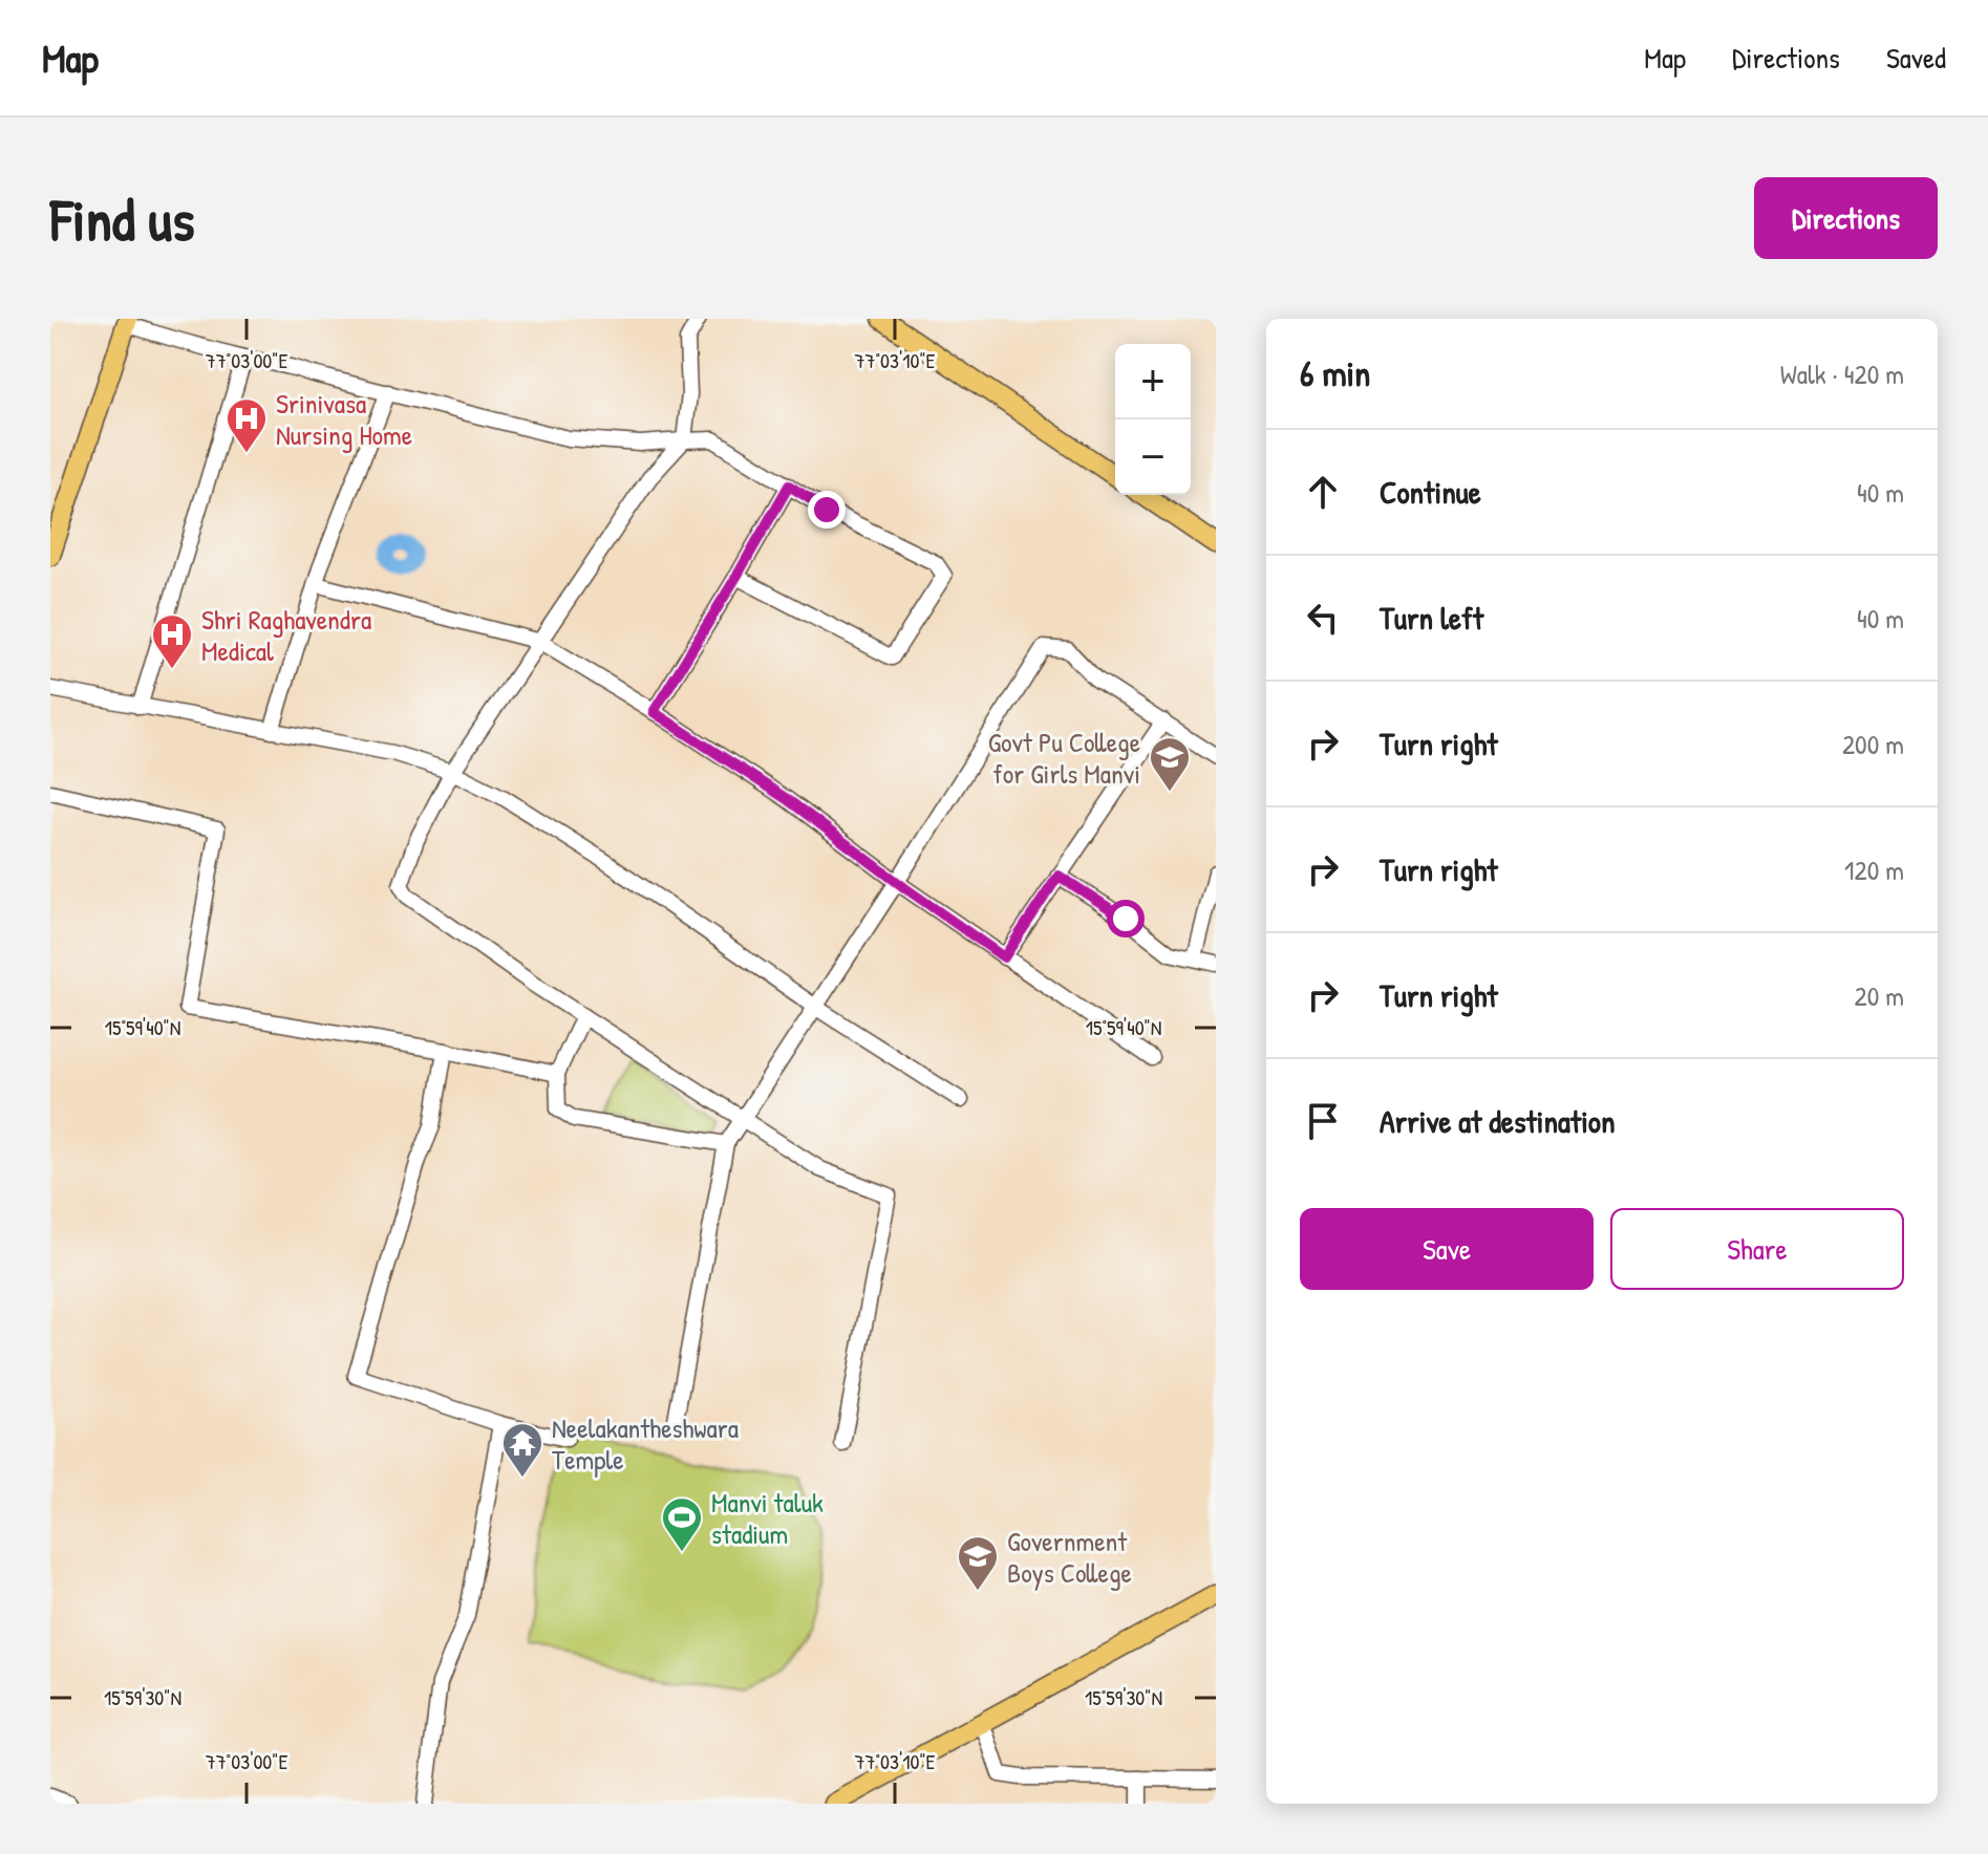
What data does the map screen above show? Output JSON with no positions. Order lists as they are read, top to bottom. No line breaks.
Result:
{"places":{"hospital":["Srinivasa Nursing Home","Shri Raghavendra Medical"],"school or university":["Govt Pu College for Girls Manvi","Government Boys College"],"temple":["Neelakantheshwara Temple"],"sports":["Manvi taluk stadium"]},"page":{"header":"Map","nav":["Map","Directions","Saved"],"buttons":["Directions",["Save","Share"]],"title":"Find us","heading":["6 min","Walk · 420 m"],"map_buttons":["+","−"],"list":[["Continue","40 m"],["Turn left","40 m"],["Turn right","200 m"],["Turn right","120 m"],["Turn right","20 m"],"Arrive at destination"]},"coordinates":["77°03'00\"E","77°03'10\"E","15°59'40\"N","15°59'30\"N"]}
